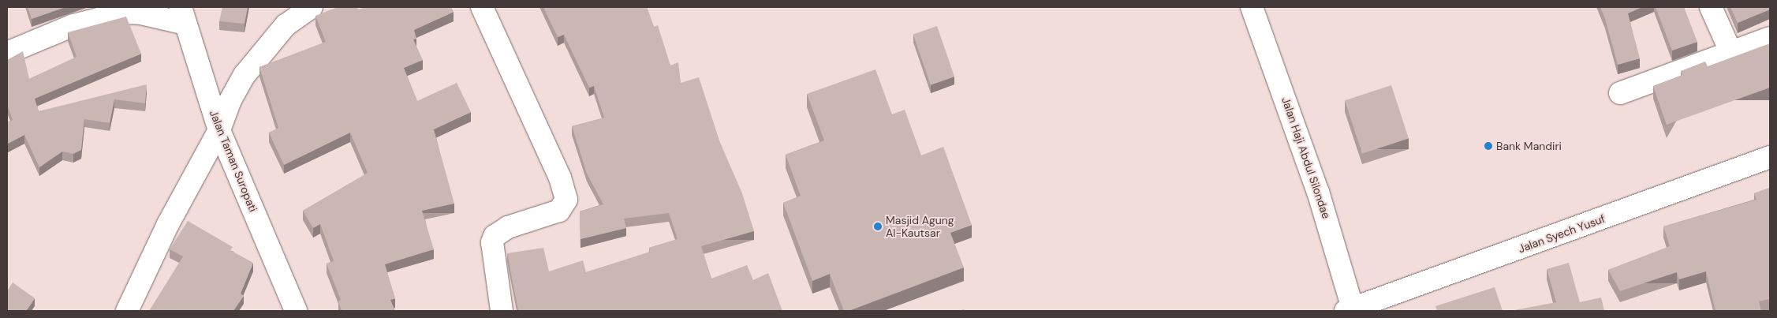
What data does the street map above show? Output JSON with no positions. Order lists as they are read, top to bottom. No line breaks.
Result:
{"streets":{"main road":["Jalan Haji Abdul Silondae","Jalan Taman Suropati","Jalan Syech Yusuf"]},"crossings":[["Jalan Haji Abdul Silondae","Jalan Syech Yusuf"]],"places":["Bank Mandiri","Masjid Agung Al-Kautsar"]}
